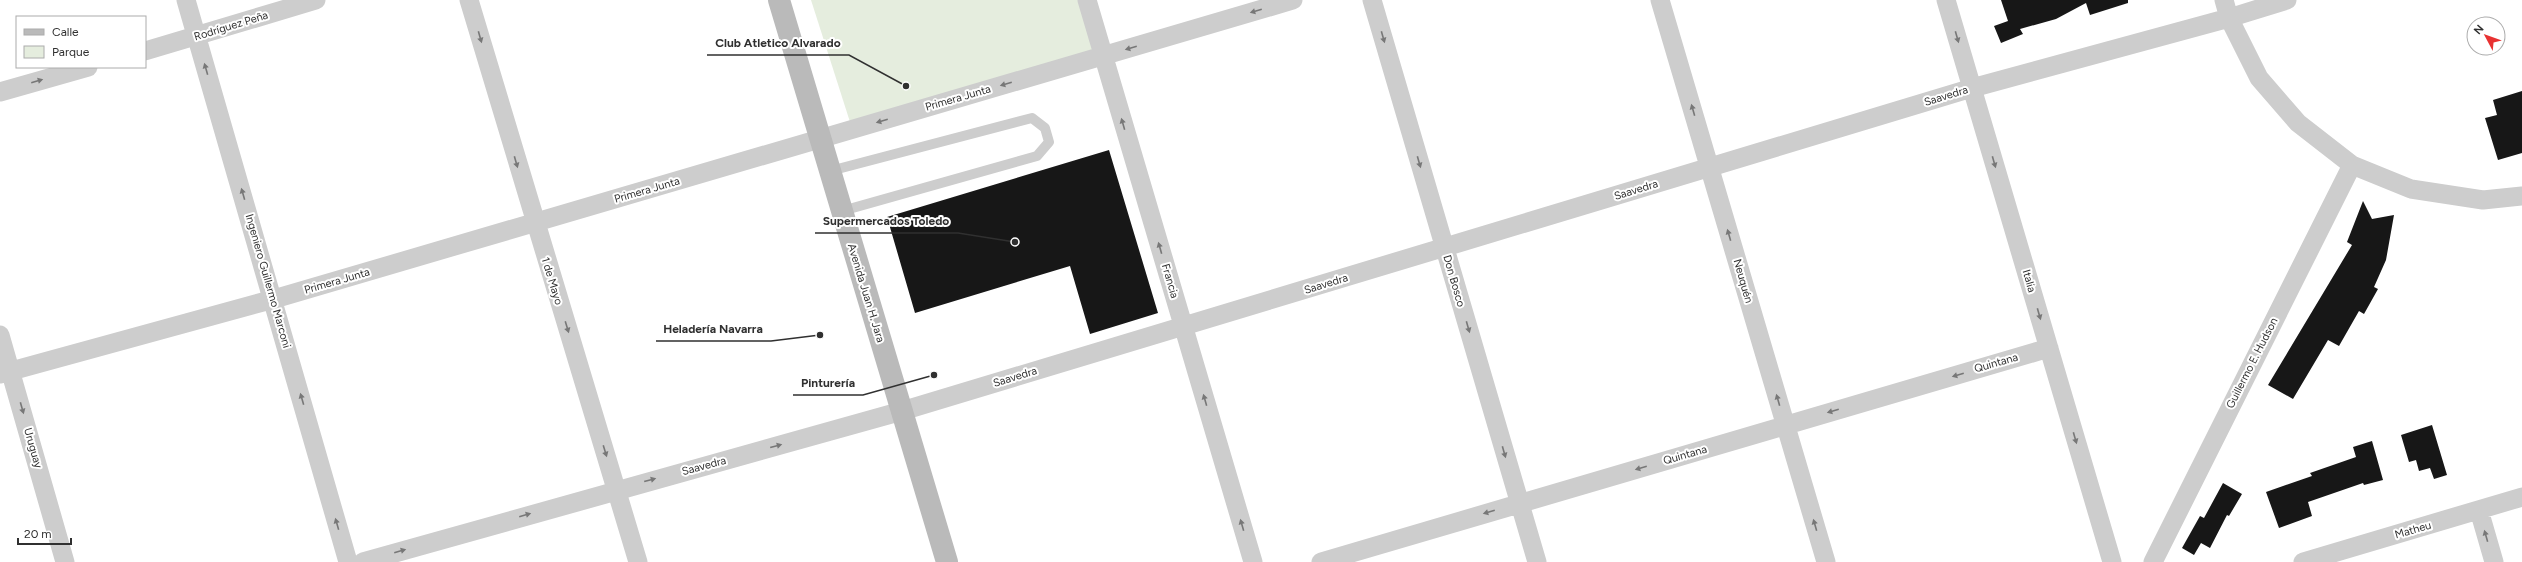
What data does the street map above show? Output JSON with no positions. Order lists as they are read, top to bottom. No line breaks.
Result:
{"streets":{"main road":["Avenida Juan H. Jara"],"street":["Rodríguez Peña","Saavedra","Primera Junta","Ingeniero Guillermo Marconi","1 de Mayo","Francia","Don Bosco","Neuquén","Italia","Quintana","Guillermo E. Hudson","Uruguay","Matheu"]},"crossings":[["Rodríguez Peña","Ingeniero Guillermo Marconi"],["Saavedra","1 de Mayo"],["Saavedra","Francia"],["Saavedra","Don Bosco"],["Saavedra","Neuquén"],["Saavedra","Italia"],["Saavedra","Avenida Juan H. Jara"],["Primera Junta","Ingeniero Guillermo Marconi"],["Primera Junta","1 de Mayo"],["Primera Junta","Francia"],["Primera Junta","Avenida Juan H. Jara"],["Primera Junta","Uruguay"],["Don Bosco","Quintana"],["Neuquén","Quintana"],["Italia","Quintana"]],"one_way":["Primera Junta","Ingeniero Guillermo Marconi","1 de Mayo","Francia","Don Bosco","Neuquén","Italia","Quintana","Uruguay"],"places":["Club Atletico Alvarado","Supermercados Toledo","Heladería Navarra","Pinturería"],"legend":["Calle","Parque"],"scale_bar":"20 m","north":"top left"}
